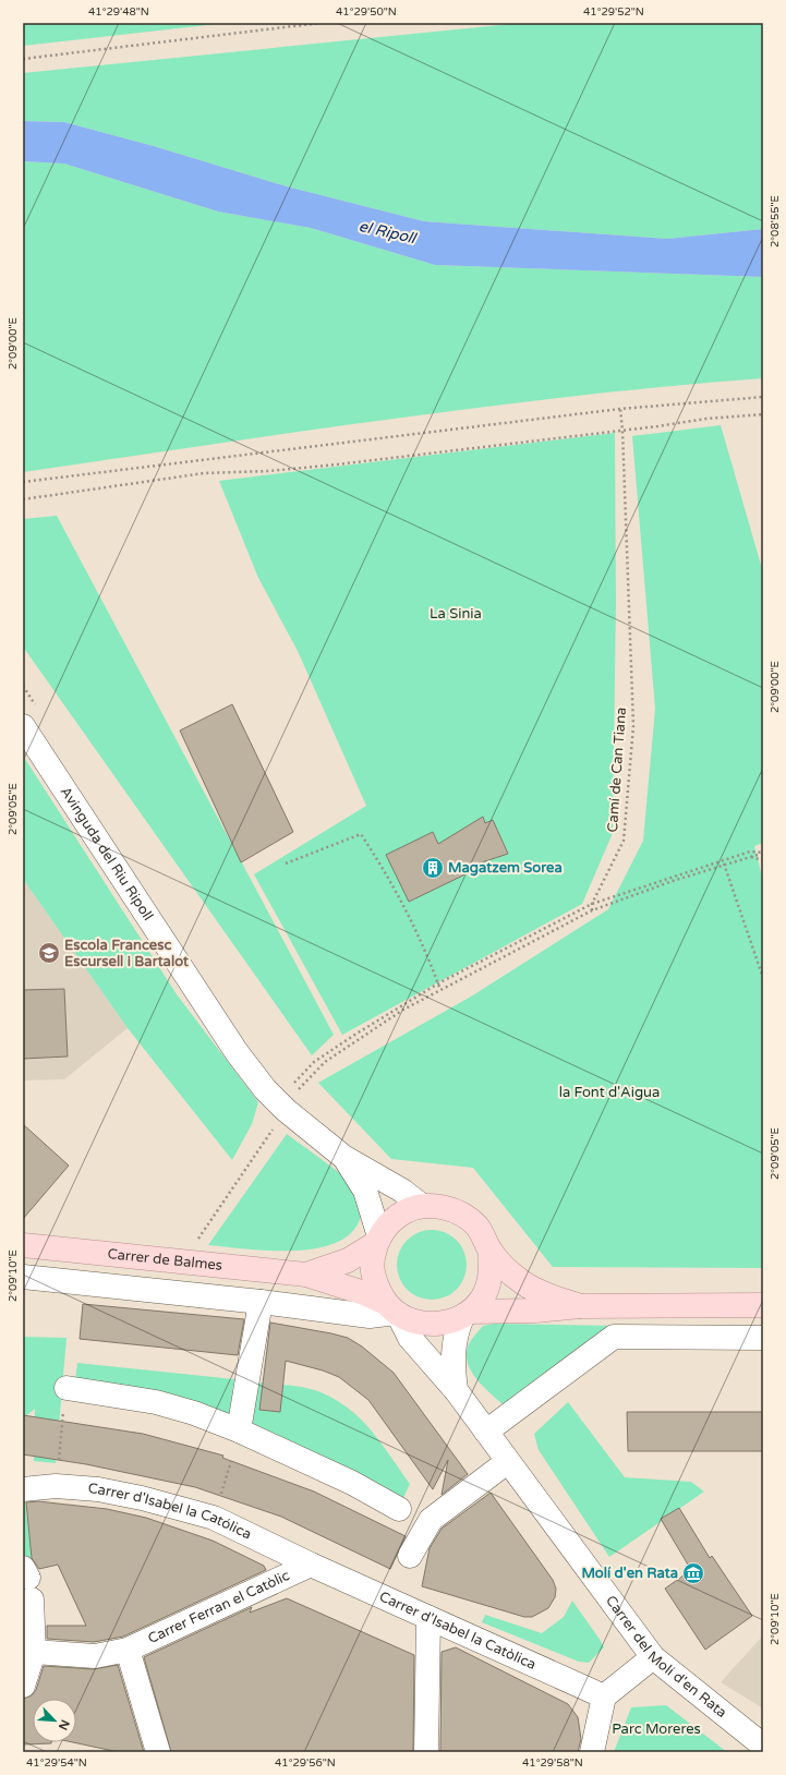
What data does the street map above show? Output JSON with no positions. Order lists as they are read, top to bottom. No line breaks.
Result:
{"streets":{"main road":["Carrer de Balmes"],"street":["Avinguda del Riu Ripoll","Carrer d'Isabel la Católica","Carrer Ferran el Catòlic","Carrer d'Isabel la Catòlica","Carrer del Molí d'en Rata"],"path":["Camí de Can Tiana"]},"crossings":[["Avinguda del Riu Ripoll","Carrer del Molí d'en Rata"],["Carrer d'Isabel la Católica","Carrer Ferran el Catòlic"],["Carrer d'Isabel la Católica","Carrer d'Isabel la Catòlica"],["Carrer Ferran el Catòlic","Carrer d'Isabel la Catòlica"]],"water":["el Ripoll"],"parks":["La Sinia","la Font d'Aigua","Parc Moreres"],"places":{"building":["Magatzem Sorea"],"school or university":["Escola Francesc Escursell i Bartalot"],"museum":["Molí d'en Rata"]},"north":"bottom right","coordinates":["41°29'48\"N","41°29'50\"N","41°29'52\"N","2°08'55\"E","2°09'00\"E","2°09'05\"E","2°09'10\"E","41°29'54\"N","41°29'56\"N","41°29'58\"N"]}
